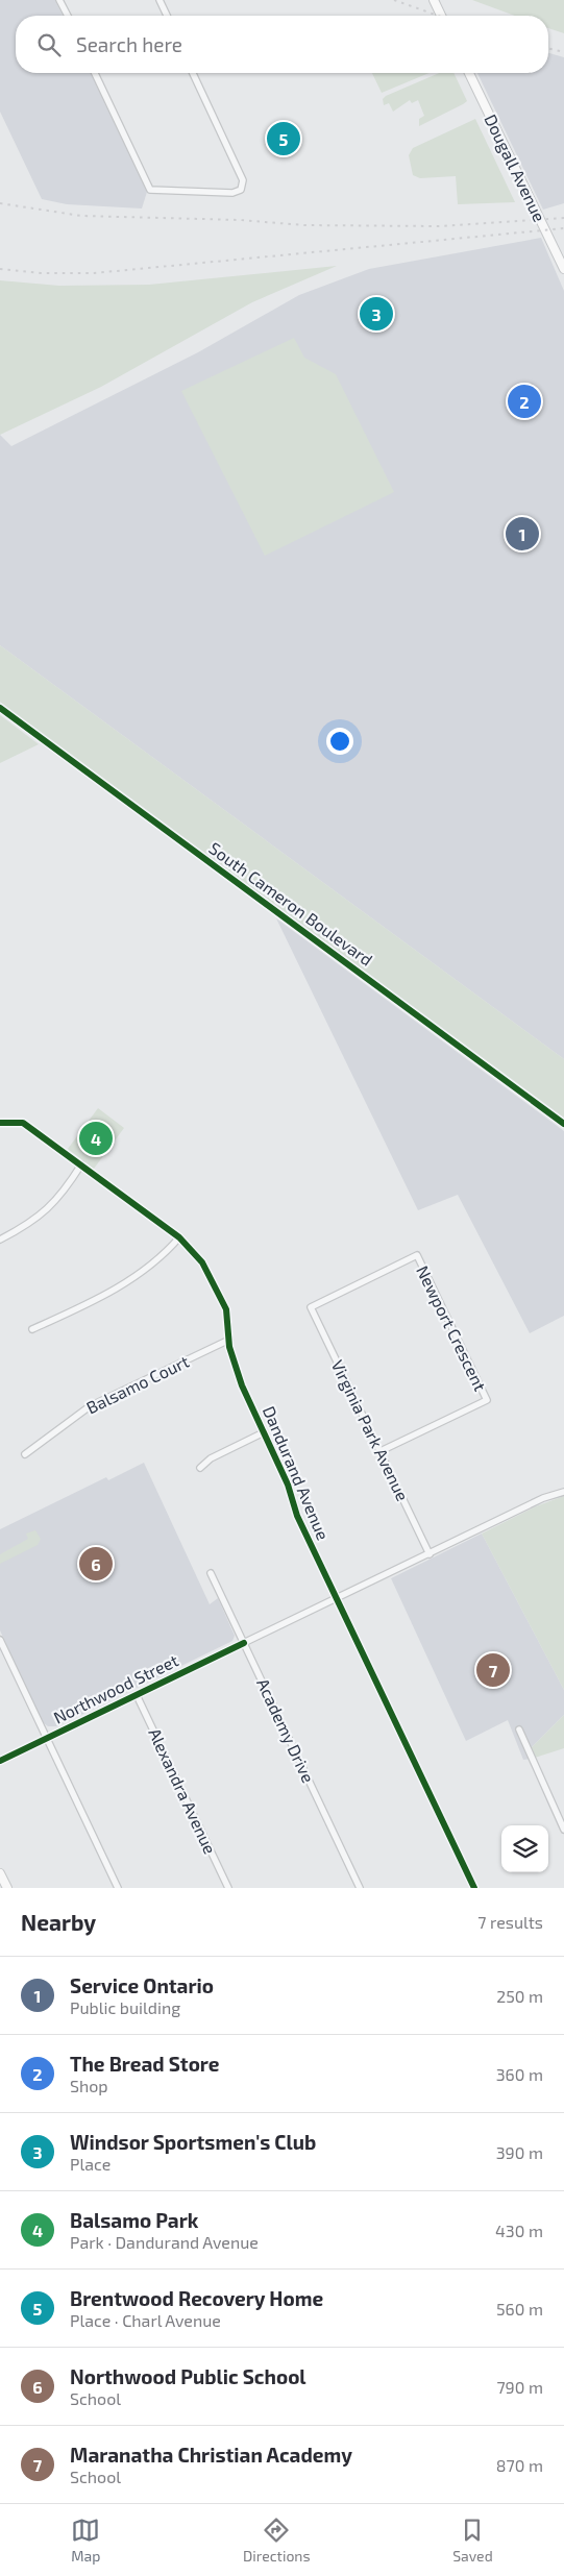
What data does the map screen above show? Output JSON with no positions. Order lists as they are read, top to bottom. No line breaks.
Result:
{"streets":{"street":["Dougall Avenue","South Cameron Boulevard","Newport Crescent","Balsamo Court","Virginia Park Avenue","Dandurand Avenue","Northwood Street","Academy Drive","Alexandra Avenue"]},"crossings":[["Newport Crescent","Virginia Park Avenue"],["Balsamo Court","Dandurand Avenue"],["Virginia Park Avenue","Northwood Street"],["Dandurand Avenue","Northwood Street"],["Northwood Street","Academy Drive"],["Northwood Street","Alexandra Avenue"]],"page":{"search":"Search here","pins":["5","3","2","1","4","6","7"],"heading":["Nearby","7 results"],"list":[{"mark":"1","name":"Service Ontario","note":"Public building","value":"250 m"},{"mark":"2","name":"The Bread Store","note":"Shop","value":"360 m"},{"mark":"3","name":"Windsor Sportsmen's Club","note":"Place","value":"390 m"},{"mark":"4","name":"Balsamo Park","note":"Park · Dandurand Avenue","value":"430 m"},{"mark":"5","name":"Brentwood Recovery Home","note":"Place · Charl Avenue","value":"560 m"},{"mark":"6","name":"Northwood Public School","note":"School","value":"790 m"},{"mark":"7","name":"Maranatha Christian Academy","note":"School","value":"870 m"}],"nav":["Map","Directions","Saved"]}}
